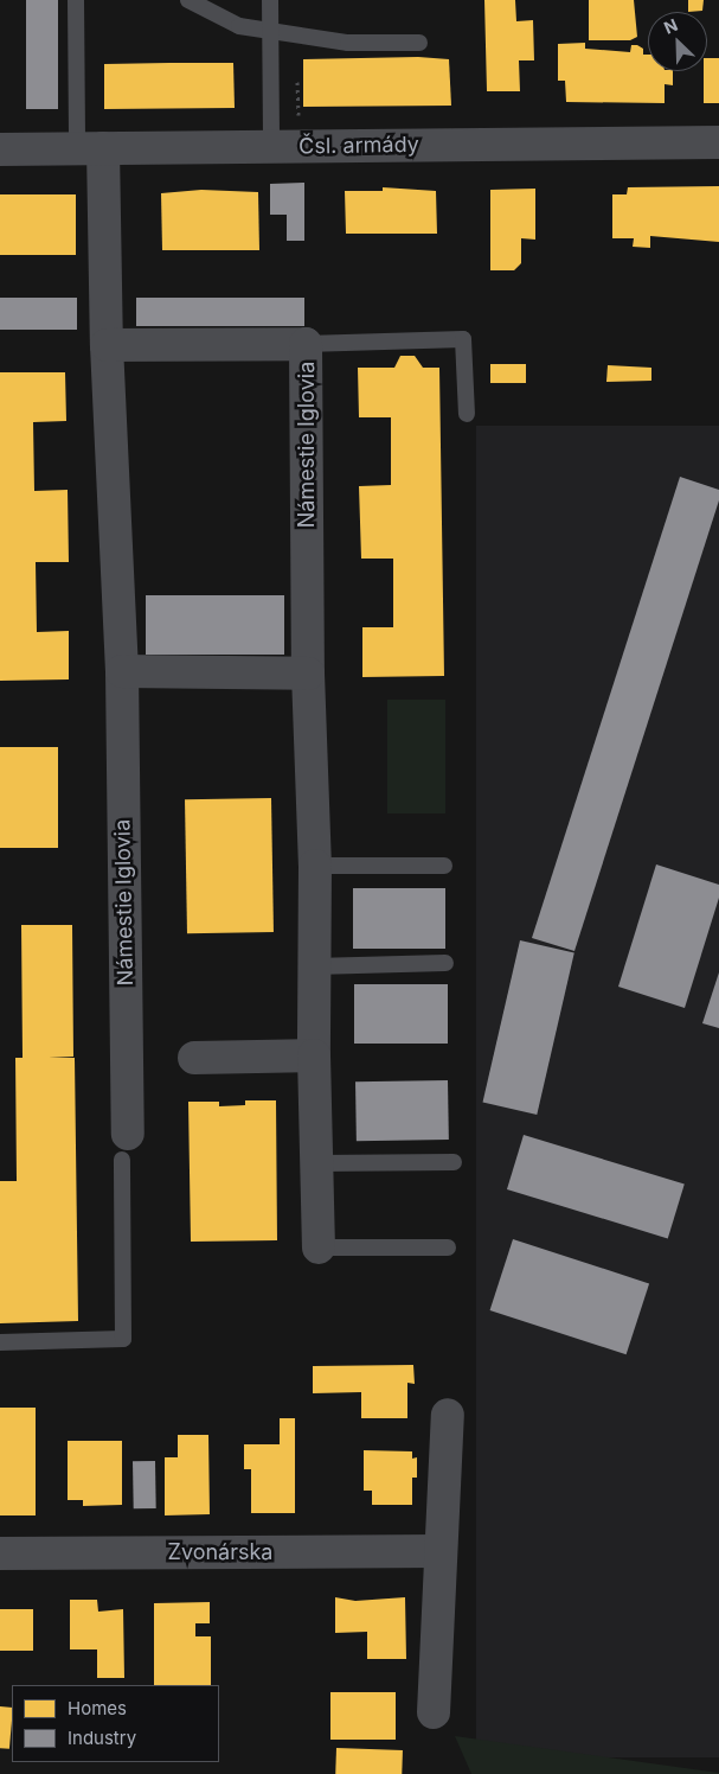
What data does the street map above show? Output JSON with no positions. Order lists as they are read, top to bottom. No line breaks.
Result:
{"streets":{"street":["Čsl. armády","Námestie Iglovia","Zvonárska"]},"crossings":[["Čsl. armády","Námestie Iglovia"]],"legend":["Homes","Industry"],"north":"top left"}
